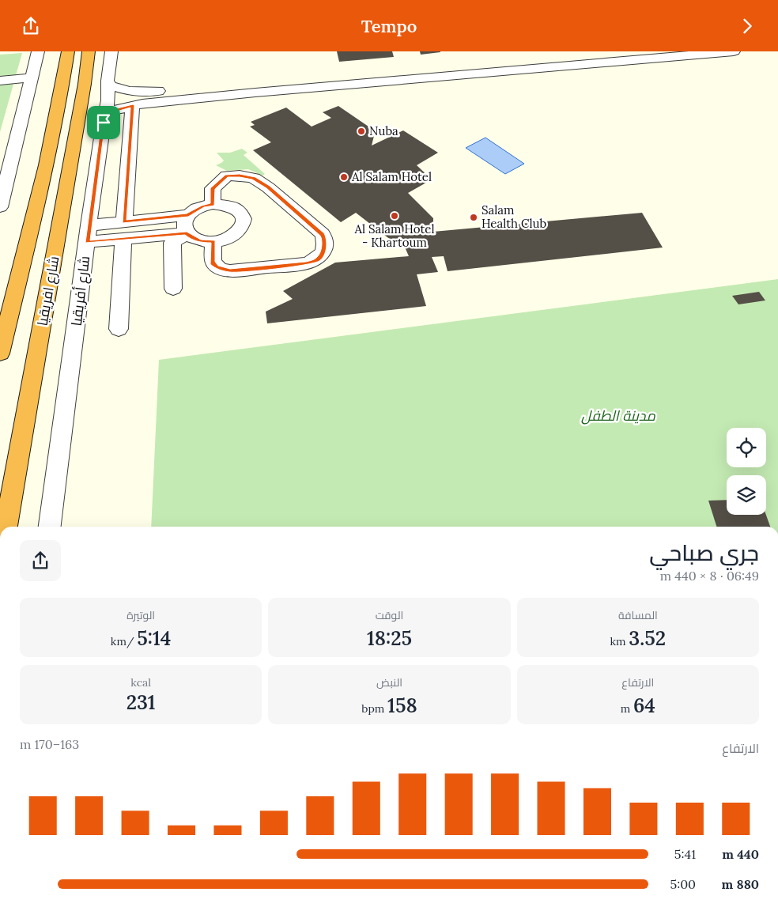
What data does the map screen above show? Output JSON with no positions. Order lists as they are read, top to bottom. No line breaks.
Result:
{"streets":{"highway":["شارع افريقيا"],"street":["شارع أفريقيا"]},"parks":["مدينة الطفل"],"places":["Nuba","Al Salam Hotel","Al Salam Hotel - Khartoum","Salam Health Club"],"page":{"header":"Tempo","heading":["جري صباحي","06:49 · 8 × 440 m"],"stats":[["المسافة","3.52 km"],["الوقت","18:25"],["الوتيرة","5:14 /km"],["الارتفاع","64 m"],["النبض","158 bpm"],["kcal","231"]],"chart":["الارتفاع","163–170 m"],"list":[{"name":"440 m","note":"5:41"},{"name":"880 m","note":"5:00"}]}}
